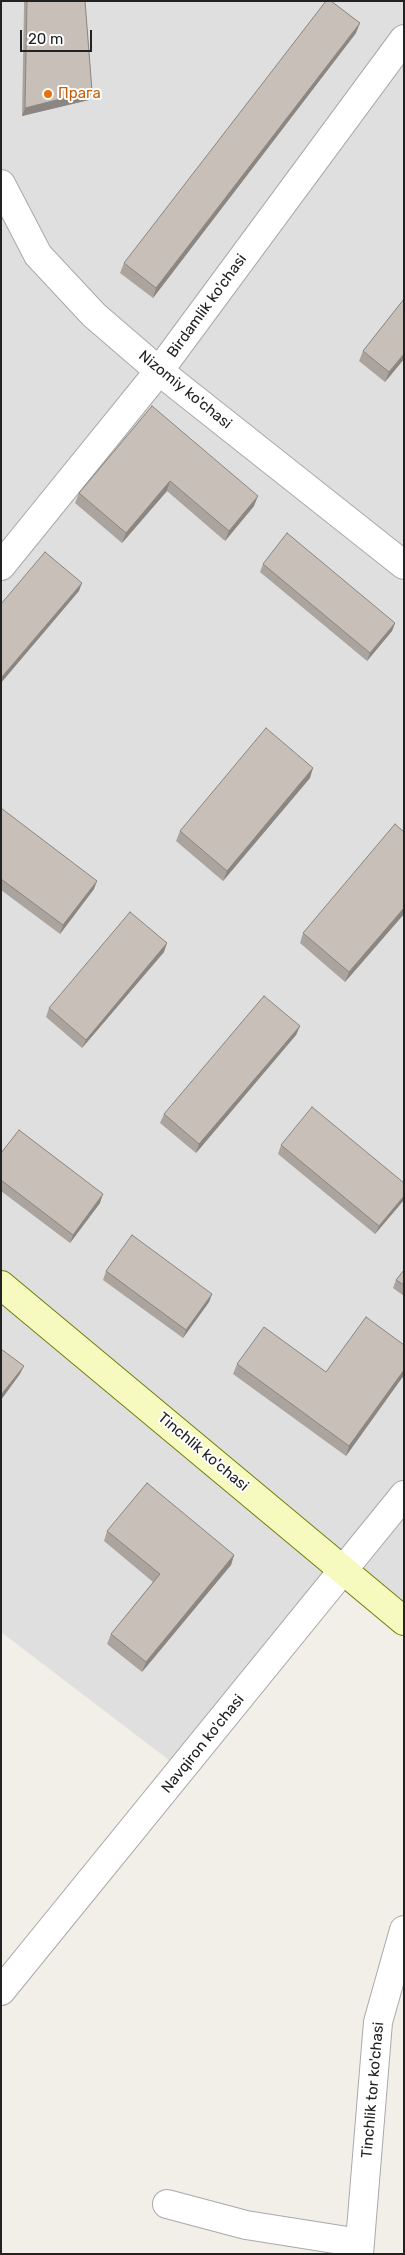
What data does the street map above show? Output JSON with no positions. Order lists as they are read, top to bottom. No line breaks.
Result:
{"streets":{"main road":["Tinchlik ko'chasi"],"street":["Birdamlik ko'chasi","Nizomiy ko'chasi","Navqiron ko'chasi","Tinchlik tor ko'chasi"]},"crossings":[["Birdamlik ko'chasi","Nizomiy ko'chasi"],["Tinchlik ko'chasi","Navqiron ko'chasi"]],"places":["Прага"],"scale_bar":"20 m"}
